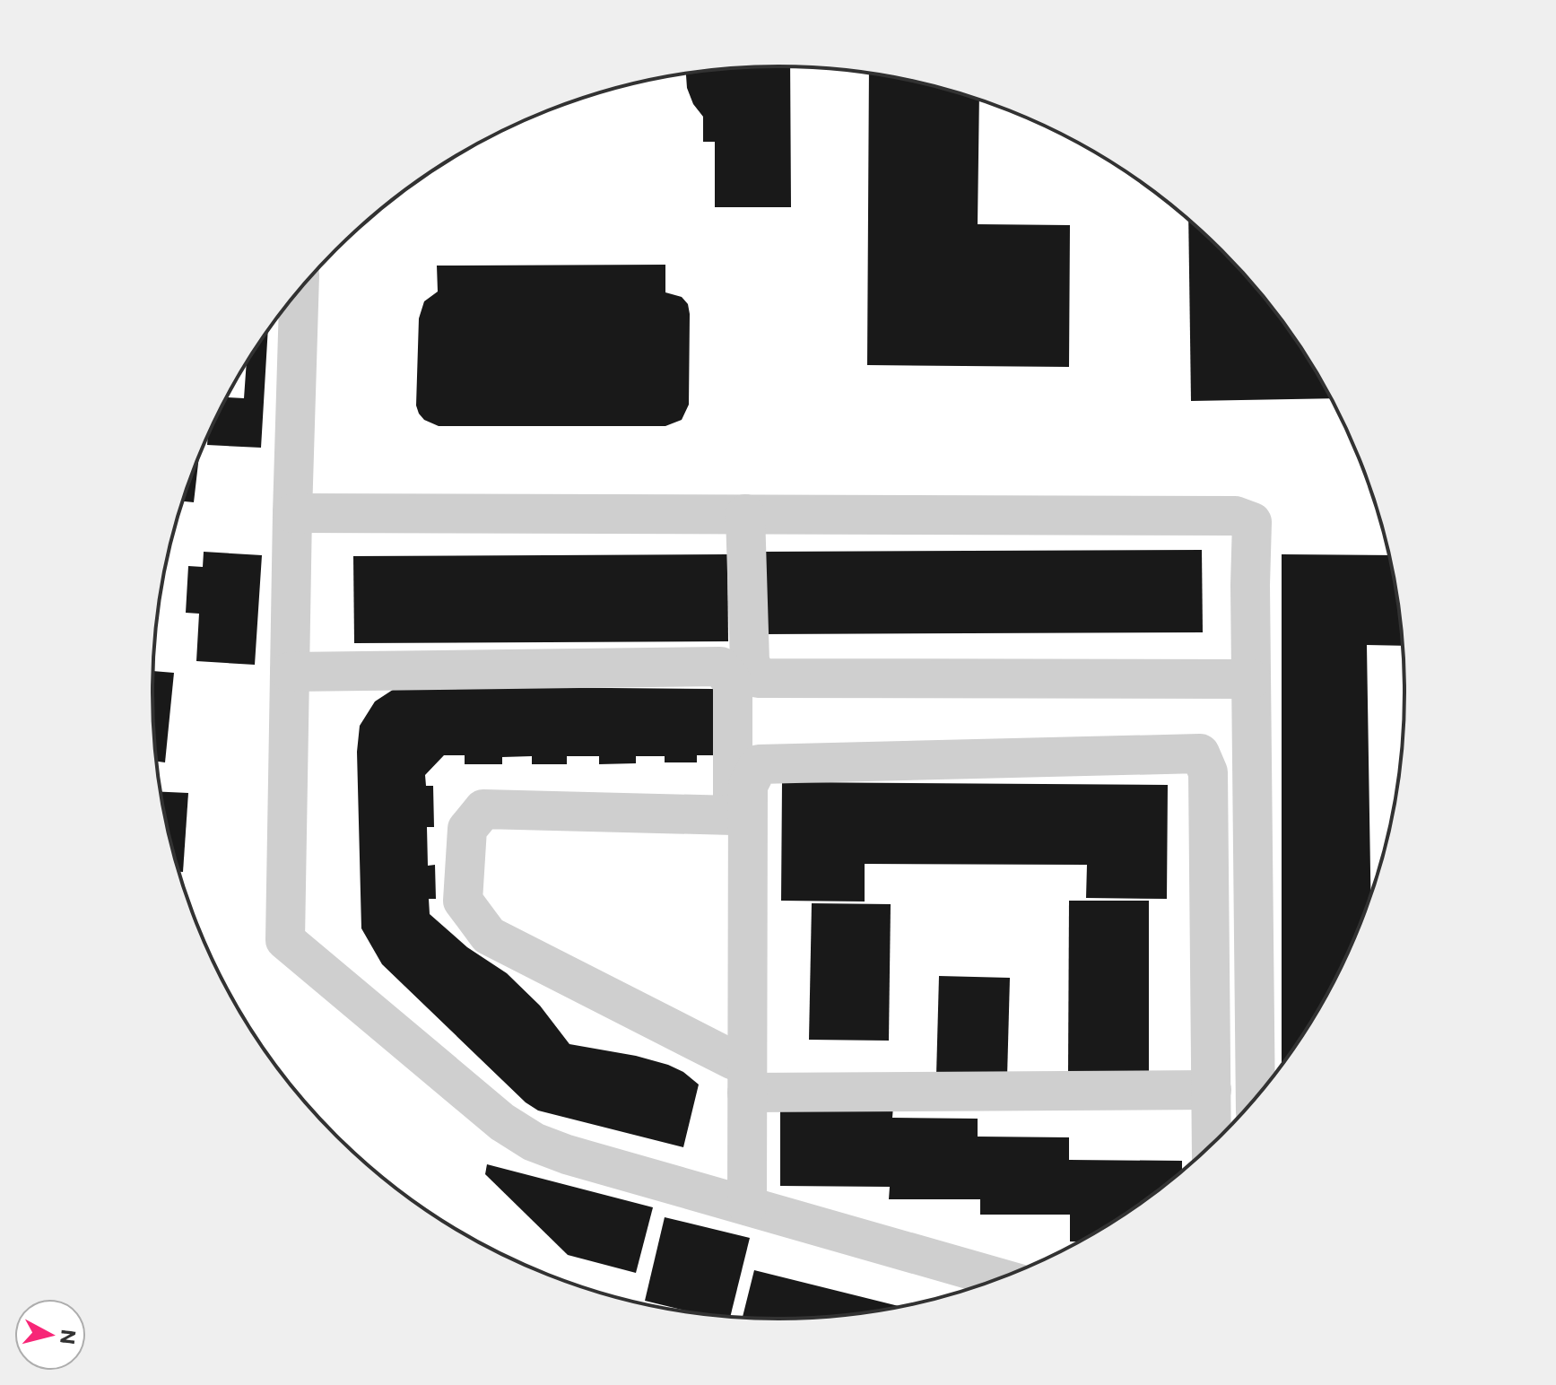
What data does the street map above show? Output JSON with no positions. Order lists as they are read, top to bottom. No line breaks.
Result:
{"north":"right"}
